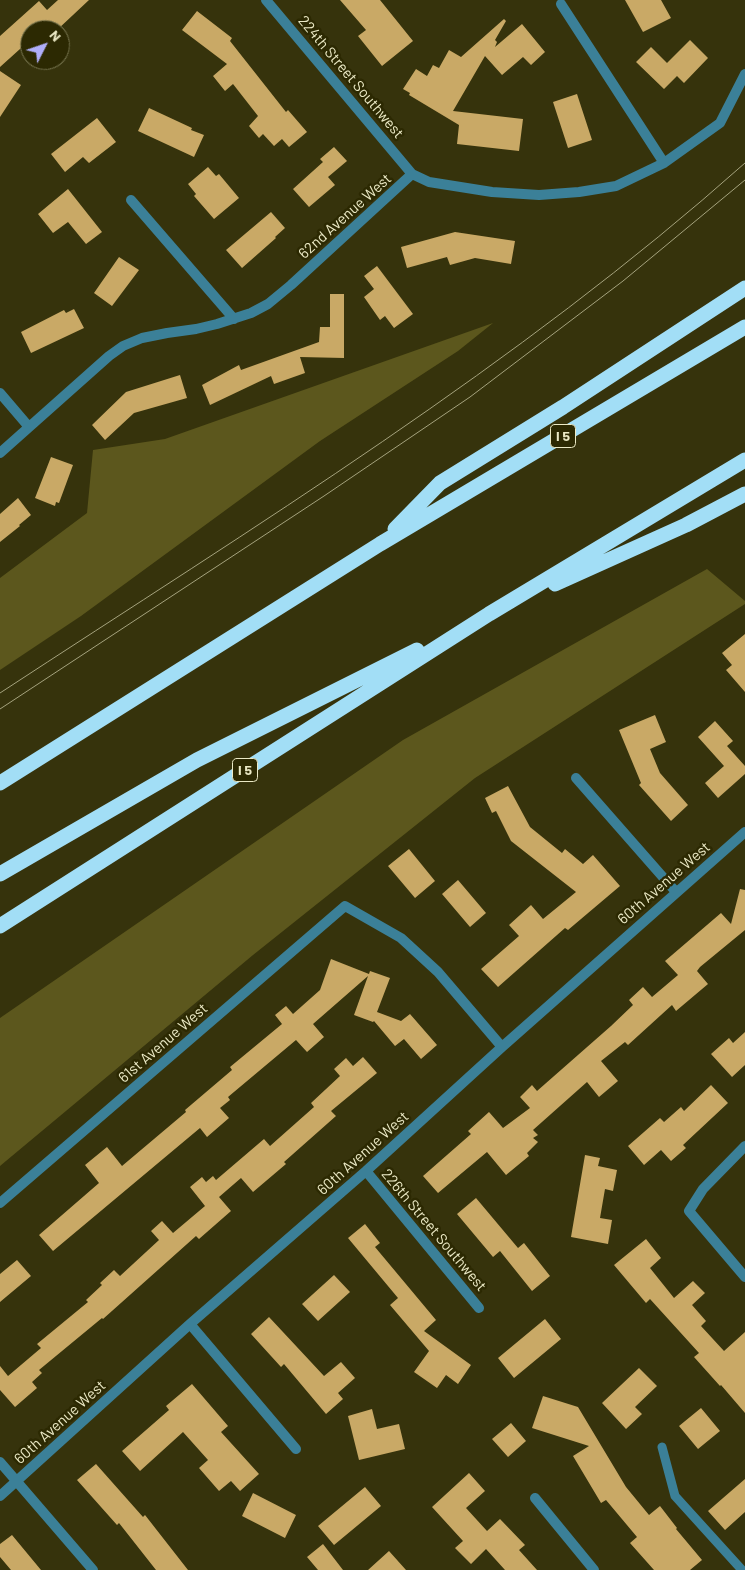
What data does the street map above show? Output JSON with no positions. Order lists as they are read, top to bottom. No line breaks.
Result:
{"streets":{"highway":["I 5"],"street":["224th Street Southwest","62nd Avenue West","60th Avenue West","61st Avenue West","226th Street Southwest"]},"crossings":[["224th Street Southwest","62nd Avenue West"],["60th Avenue West","61st Avenue West"],["60th Avenue West","226th Street Southwest"]],"north":"top right"}
